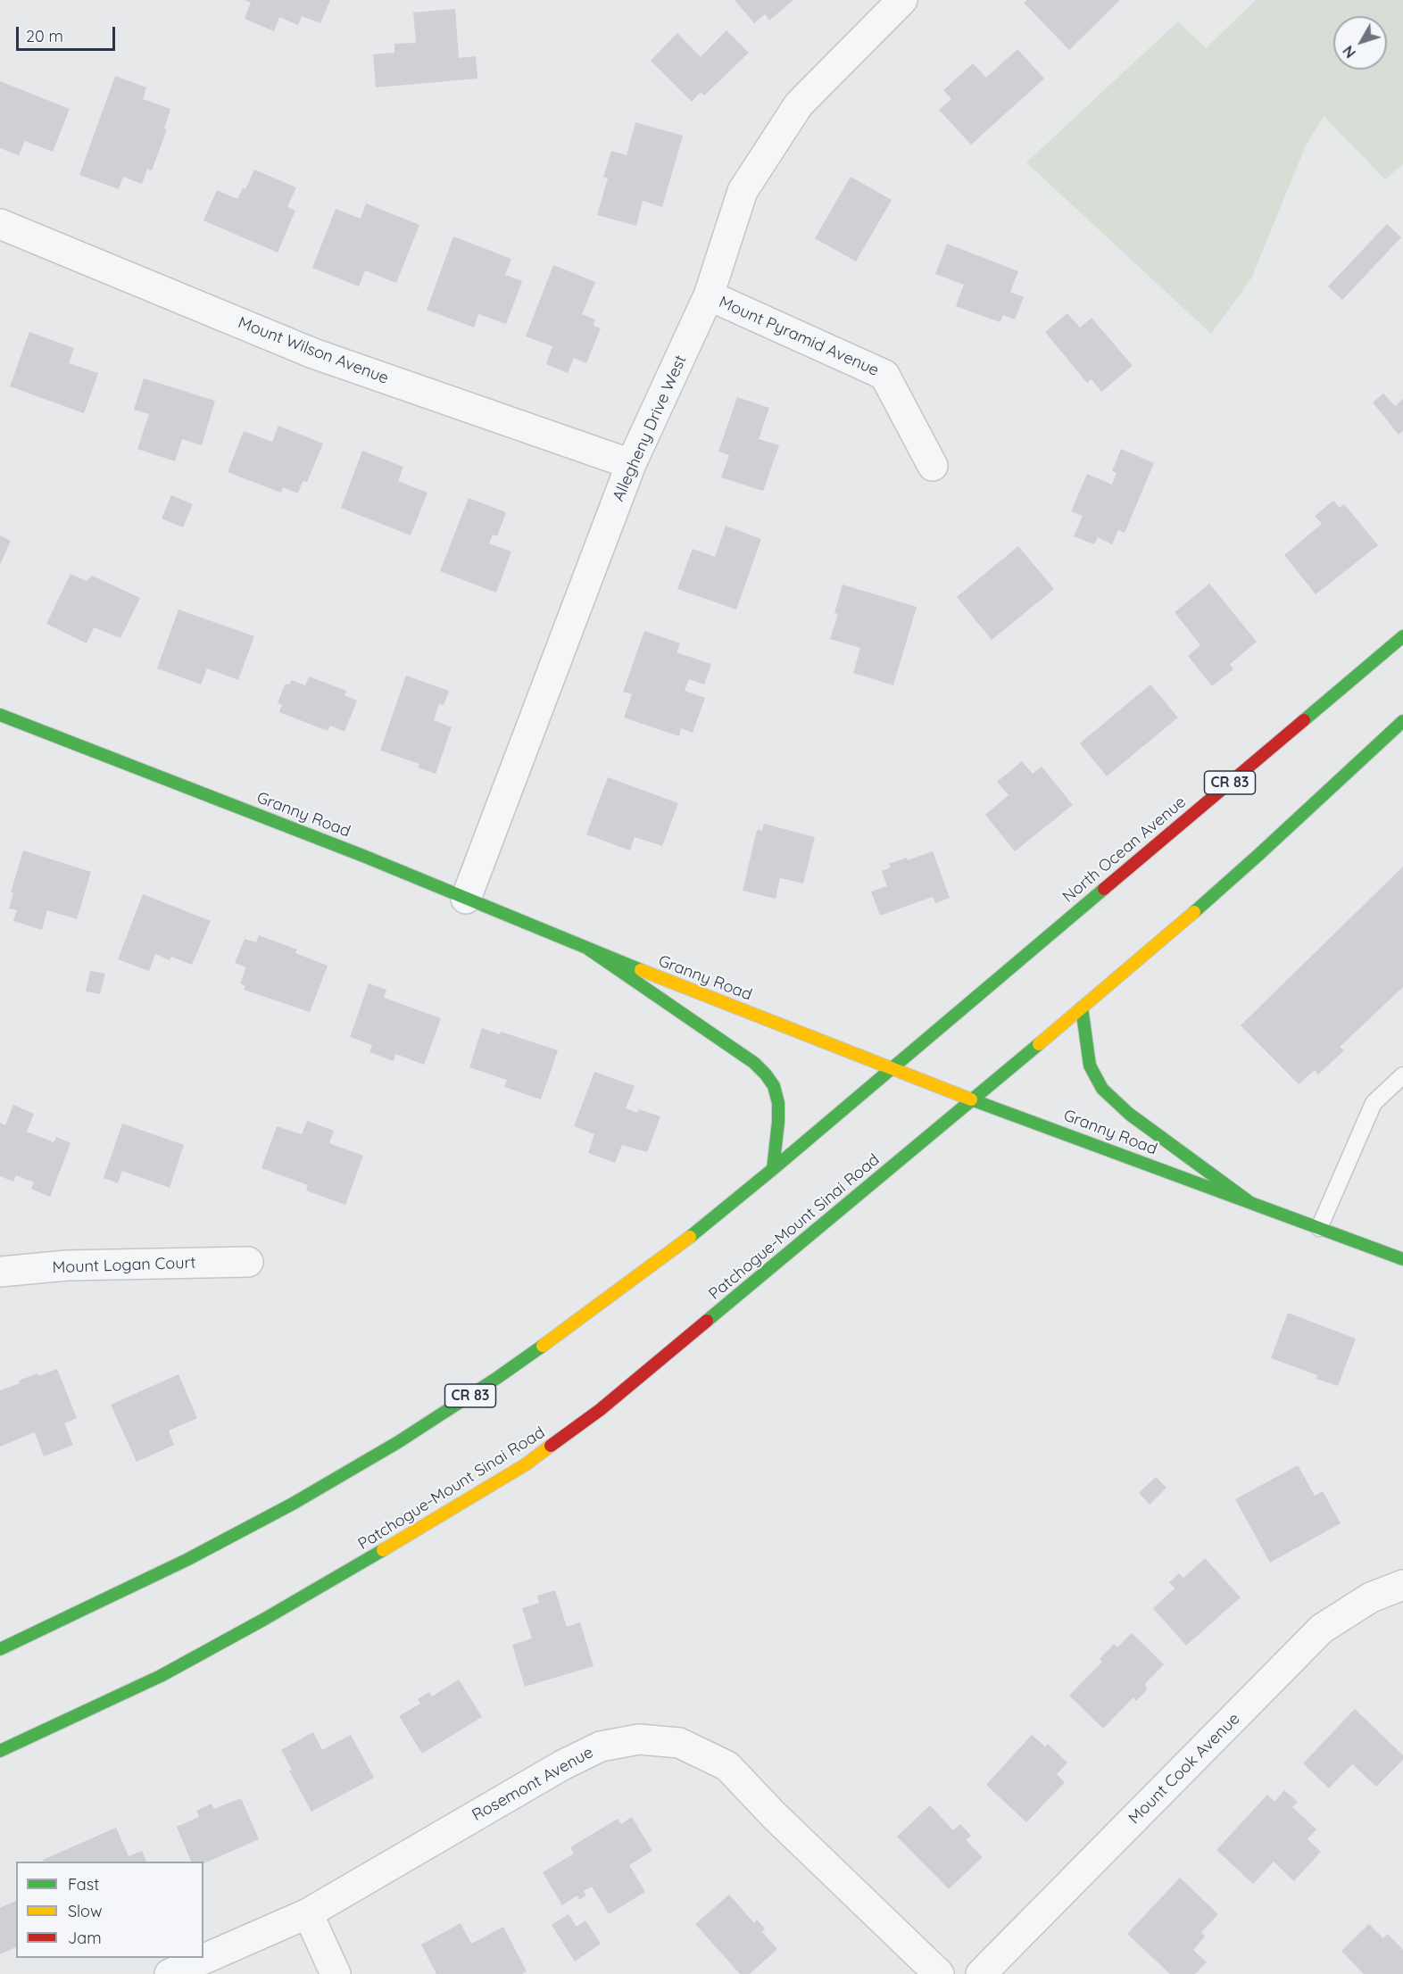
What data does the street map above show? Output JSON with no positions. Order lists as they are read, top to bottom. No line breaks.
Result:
{"streets":{"main road":["CR 83","Granny Road","North Ocean Avenue","Patchogue-Mount Sinai Road"],"street":["Mount Pyramid Avenue","Mount Wilson Avenue","Allegheny Drive West","Mount Logan Court","Mount Cook Avenue","Rosemont Avenue"]},"crossings":[["Mount Pyramid Avenue","Allegheny Drive West"],["Mount Wilson Avenue","Allegheny Drive West"],["Allegheny Drive West","Granny Road"],["CR 83","Granny Road"],["CR 83","North Ocean Avenue"],["Granny Road","North Ocean Avenue"],["Granny Road","Patchogue-Mount Sinai Road"]],"legend":["Fast","Slow","Jam"],"scale_bar":"20 m","north":"bottom left"}
